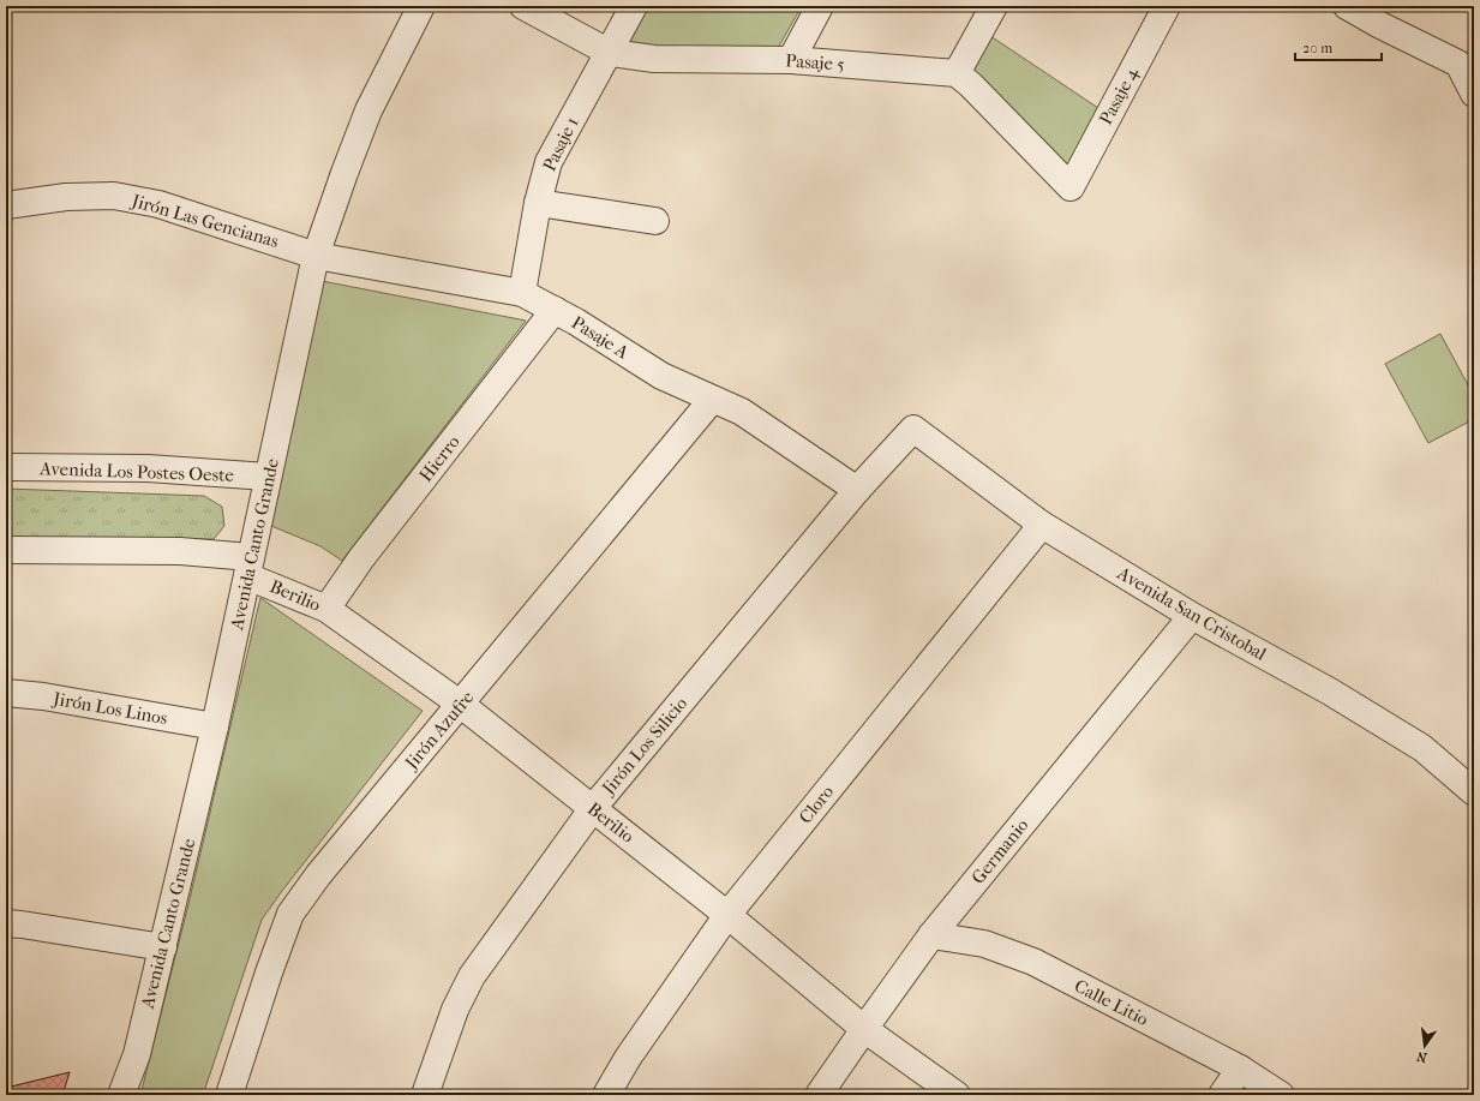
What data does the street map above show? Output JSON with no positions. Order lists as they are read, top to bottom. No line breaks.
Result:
{"streets":{"street":["Pasaje 5","Pasaje 4","Pasaje 1","Jirón Las Gencianas","Pasaje A","Hierro","Avenida Los Postes Oeste","Avenida Canto Grande","Berilio","Avenida San Cristobal","Jirón Los Linos","Jirón Azufre","Jirón Los Silicio","Cloro","Germanio","Calle Litio"]},"crossings":[["Pasaje 5","Pasaje 4"],["Pasaje 5","Pasaje 1"],["Pasaje 1","Pasaje A"],["Jirón Las Gencianas","Pasaje A"],["Jirón Las Gencianas","Avenida Canto Grande"],["Pasaje A","Hierro"],["Pasaje A","Avenida Canto Grande"],["Pasaje A","Jirón Azufre"],["Pasaje A","Jirón Los Silicio"],["Hierro","Berilio"],["Avenida Los Postes Oeste","Avenida Canto Grande"],["Avenida Canto Grande","Berilio"],["Avenida Canto Grande","Jirón Los Linos"],["Berilio","Jirón Azufre"],["Berilio","Jirón Los Silicio"],["Berilio","Cloro"],["Berilio","Germanio"],["Avenida San Cristobal","Jirón Los Silicio"],["Avenida San Cristobal","Cloro"],["Avenida San Cristobal","Germanio"],["Germanio","Calle Litio"]],"scale_bar":"20 m","north":"bottom"}
